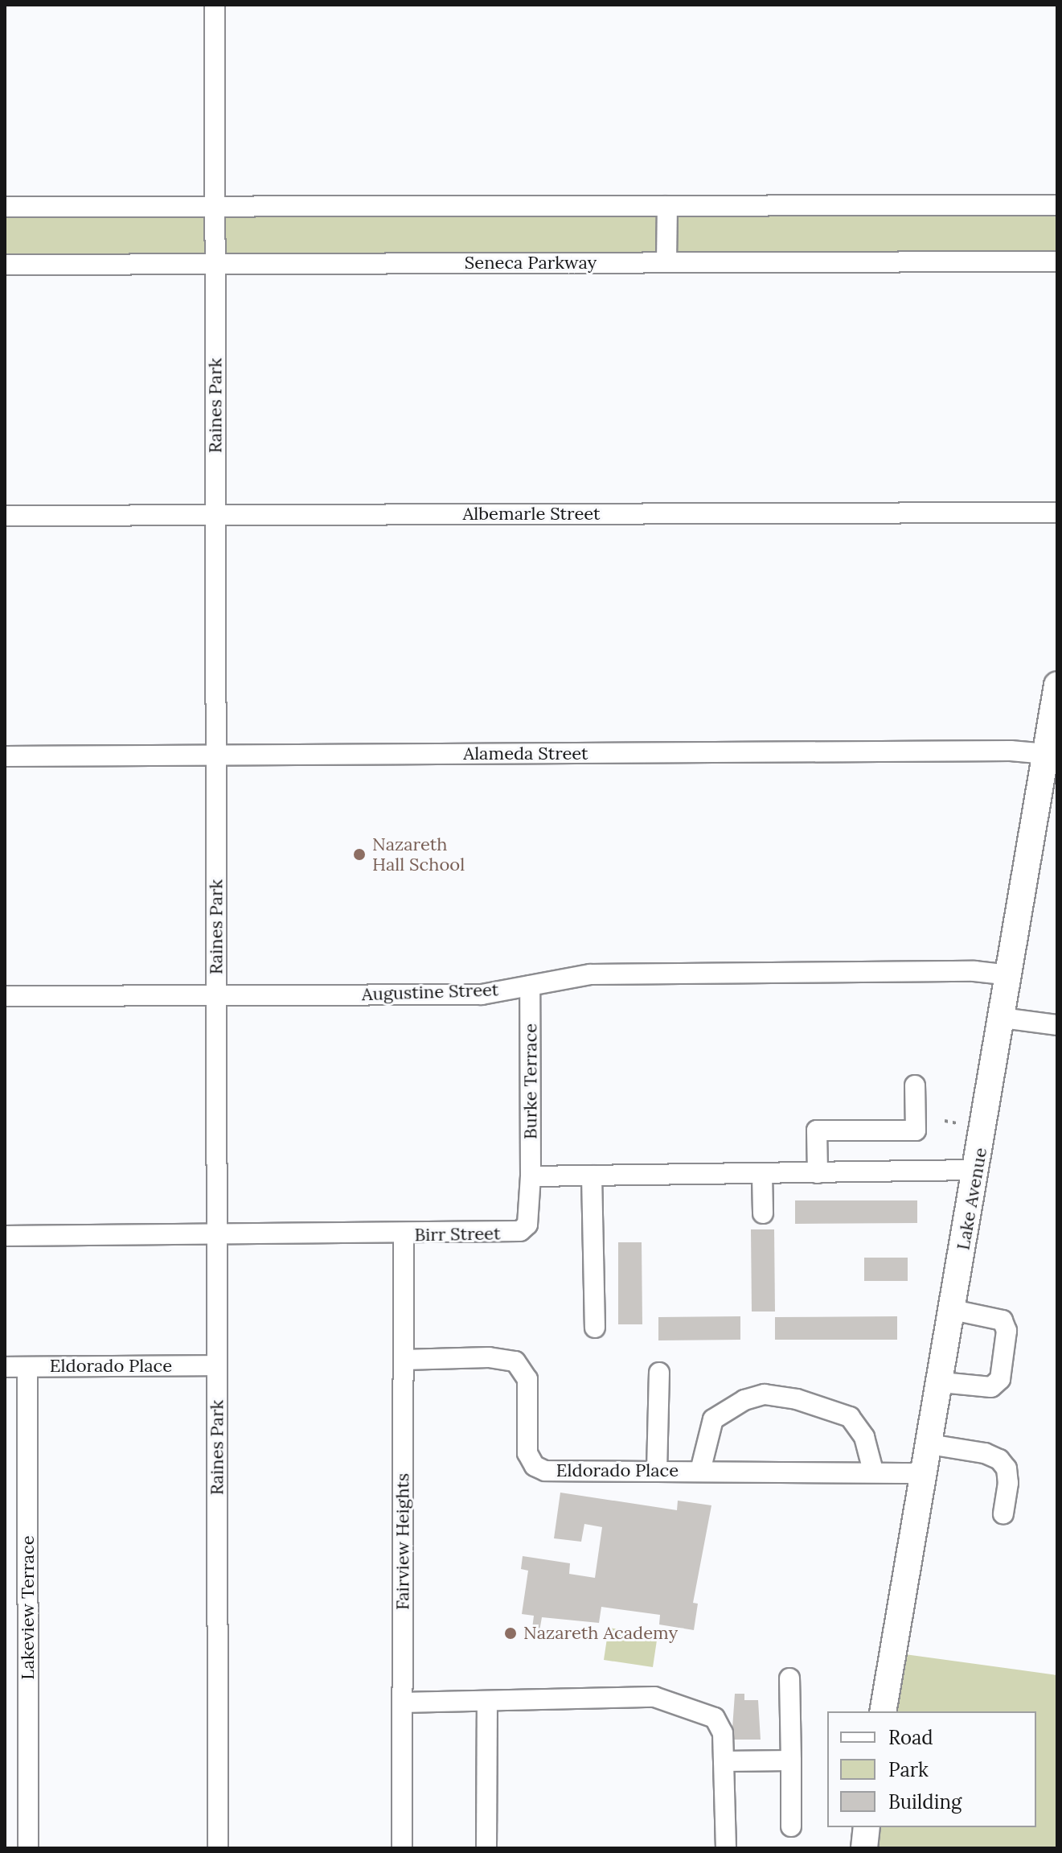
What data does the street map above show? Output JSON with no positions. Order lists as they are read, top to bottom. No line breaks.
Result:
{"streets":{"main road":["Lake Avenue"],"street":["Seneca Parkway","Raines Park","Albemarle Street","Alameda Street","Augustine Street","Burke Terrace","Birr Street","Eldorado Place","Fairview Heights","Lakeview Terrace"]},"crossings":[["Seneca Parkway","Raines Park"],["Raines Park","Albemarle Street"],["Raines Park","Alameda Street"],["Raines Park","Augustine Street"],["Raines Park","Birr Street"],["Raines Park","Eldorado Place"],["Alameda Street","Lake Avenue"],["Augustine Street","Burke Terrace"],["Augustine Street","Lake Avenue"],["Burke Terrace","Birr Street"],["Lake Avenue","Eldorado Place"],["Birr Street","Fairview Heights"],["Eldorado Place","Fairview Heights"],["Eldorado Place","Lakeview Terrace"]],"places":["Nazareth Hall School","Nazareth Academy"],"legend":["Road","Park","Building"]}
